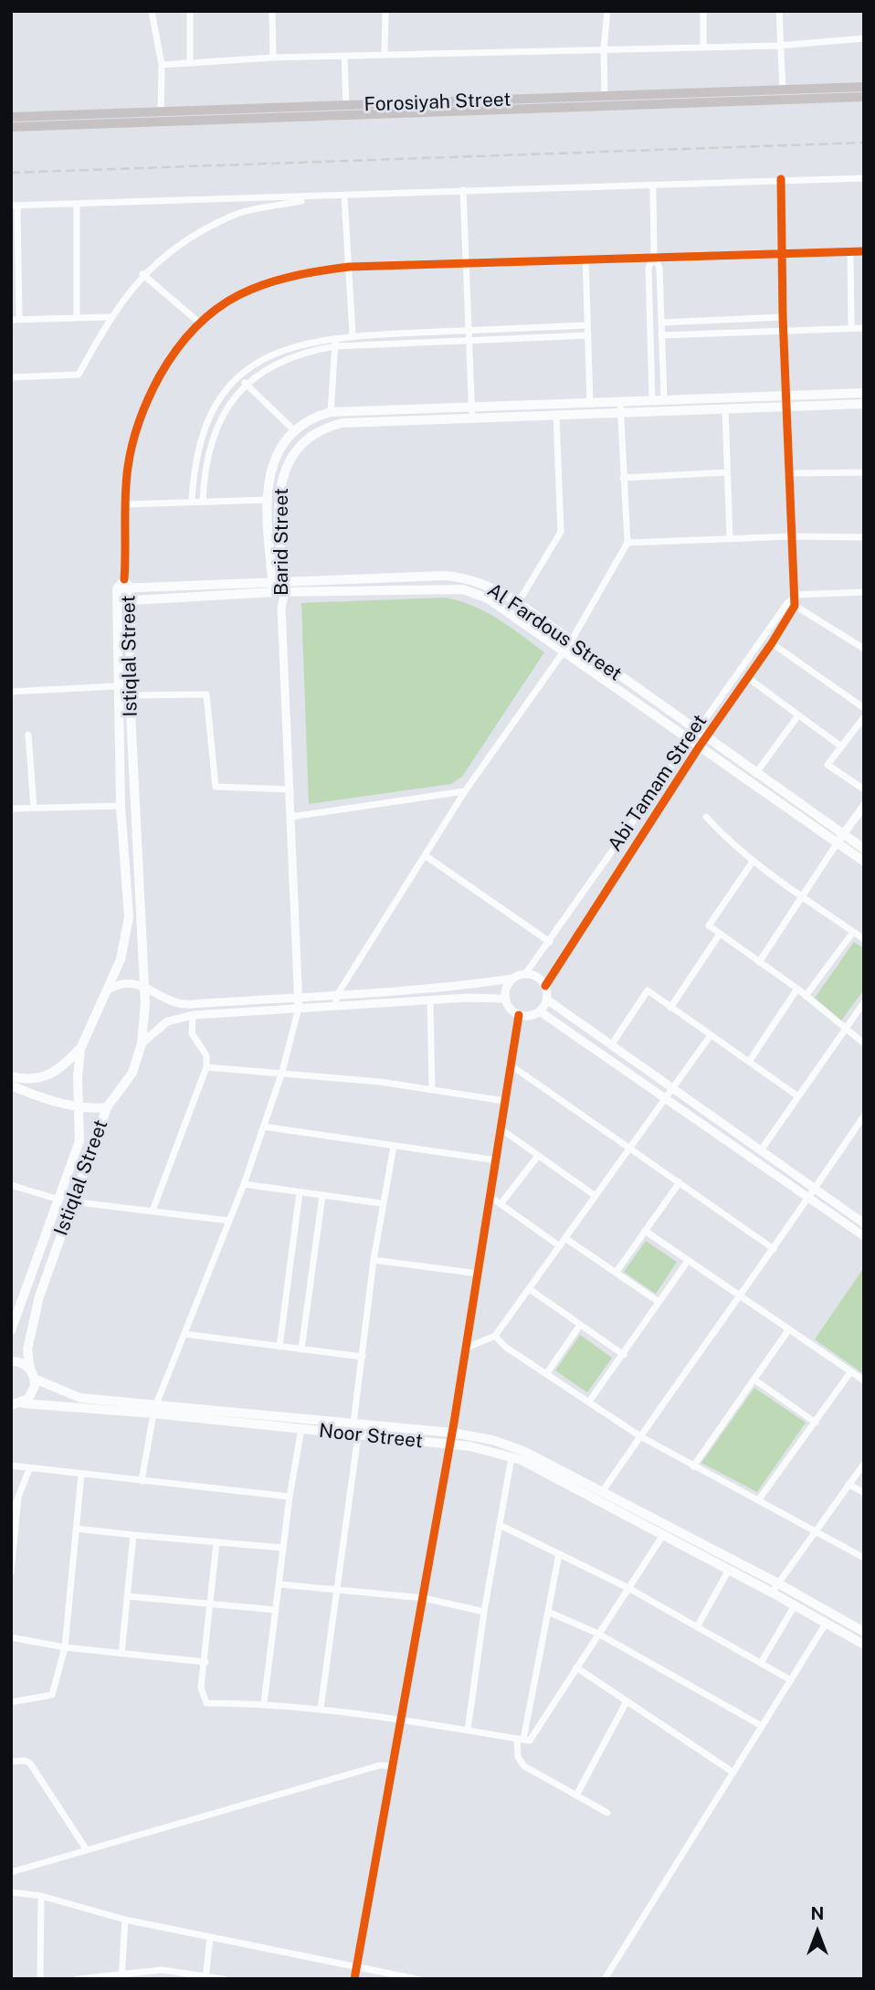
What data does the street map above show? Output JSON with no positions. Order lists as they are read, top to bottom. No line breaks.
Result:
{"streets":{"main road":["Forosiyah Street","Barid Street","Al Fardous Street","Istiqlal Street","Noor Street"],"street":["Abi Tamam Street"]},"crossings":[["Barid Street","Al Fardous Street"],["Al Fardous Street","Istiqlal Street"],["Al Fardous Street","Abi Tamam Street"]],"north":"top"}
